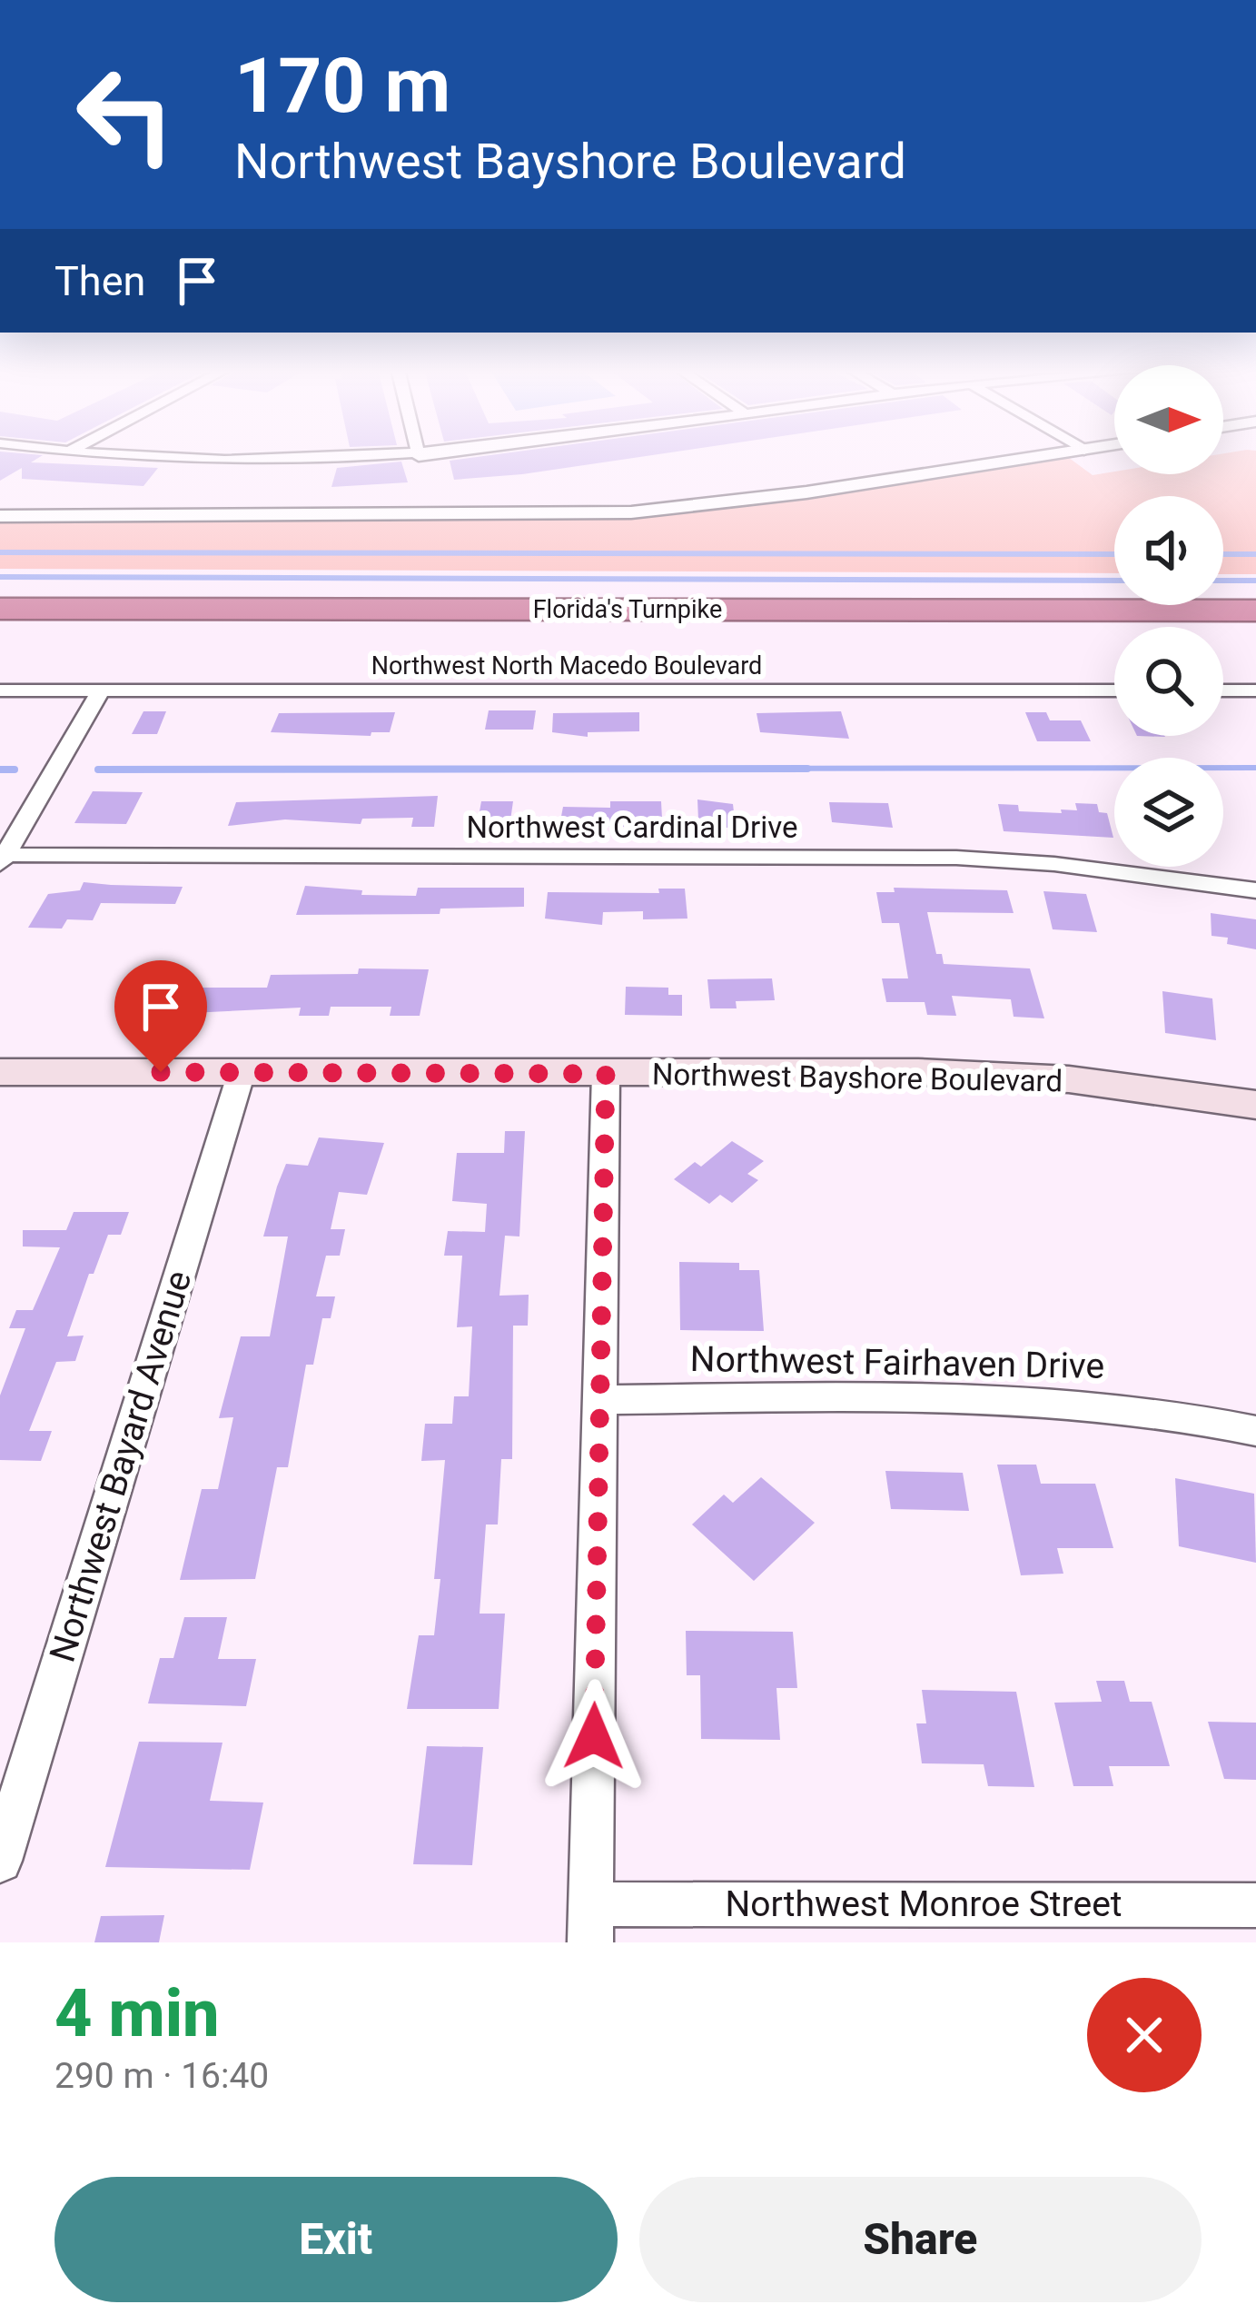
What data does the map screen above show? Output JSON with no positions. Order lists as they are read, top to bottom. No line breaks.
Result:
{"streets":{"highway":["Florida's Turnpike"],"main road":["Northwest Bayshore Boulevard"],"street":["Northwest North Macedo Boulevard","Northwest Cardinal Drive","Northwest Fairhaven Drive","Northwest Bayard Avenue","Northwest Monroe Street"]},"crossings":[["Northwest Bayshore Boulevard","Northwest Bayard Avenue"]],"north":"right","page":{"turn":["170 m","Northwest Bayshore Boulevard"],"then":"Then","heading":["4 min","290 m · 16:40"],"buttons":["Exit","Share"]}}
